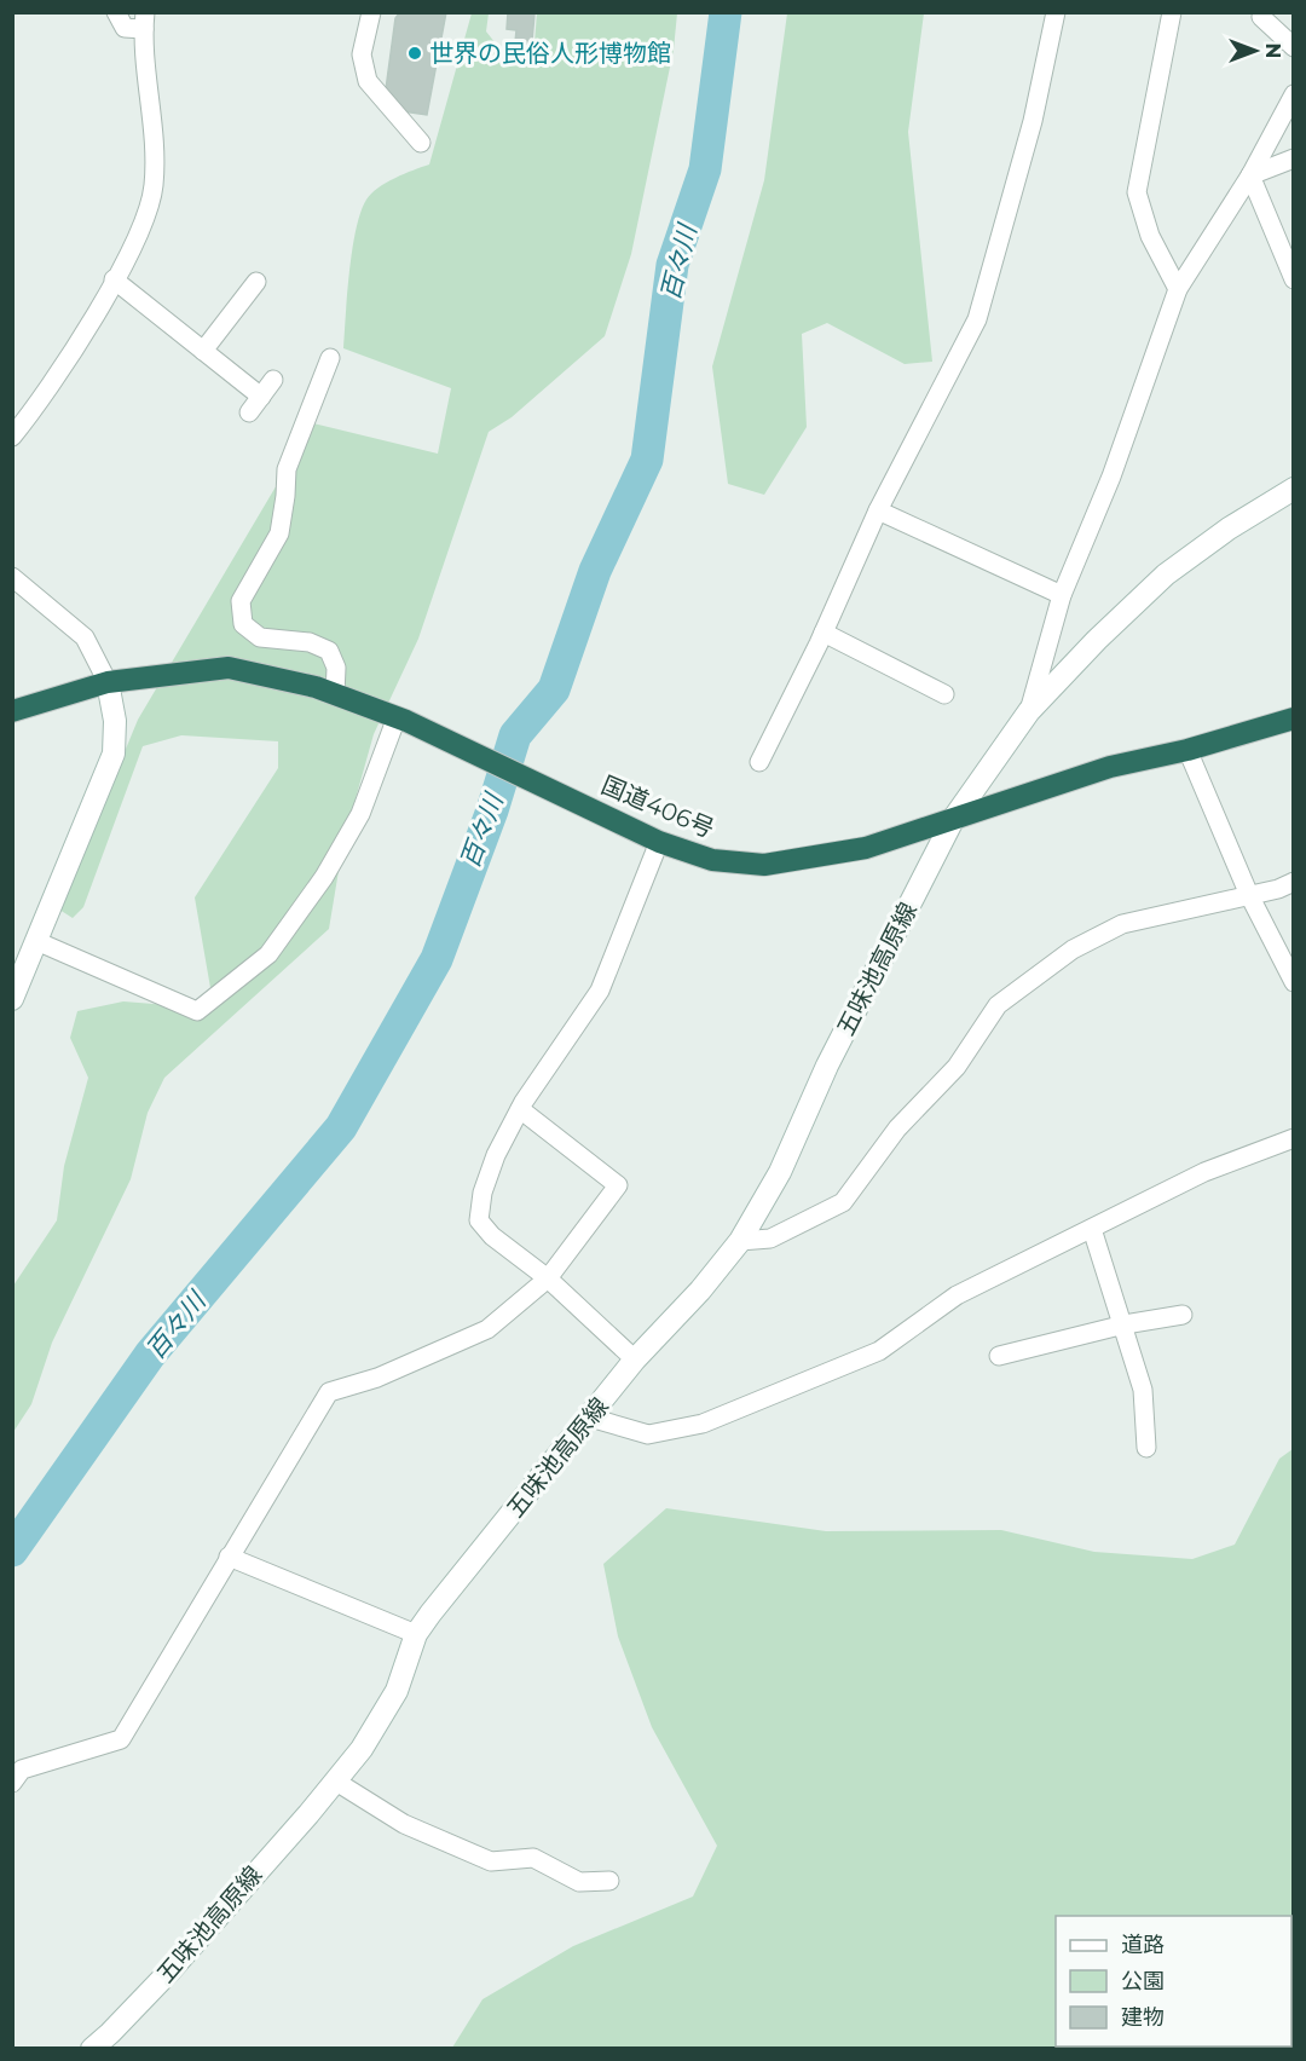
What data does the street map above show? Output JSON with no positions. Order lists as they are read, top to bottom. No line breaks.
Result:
{"streets":{"highway":["国道406号"],"main road":["五味池高原線"]},"crossings":[["国道406号","五味池高原線"]],"water":["百々川"],"places":["世界の民俗人形博物館"],"legend":["道路","公園","建物"],"north":"right"}
